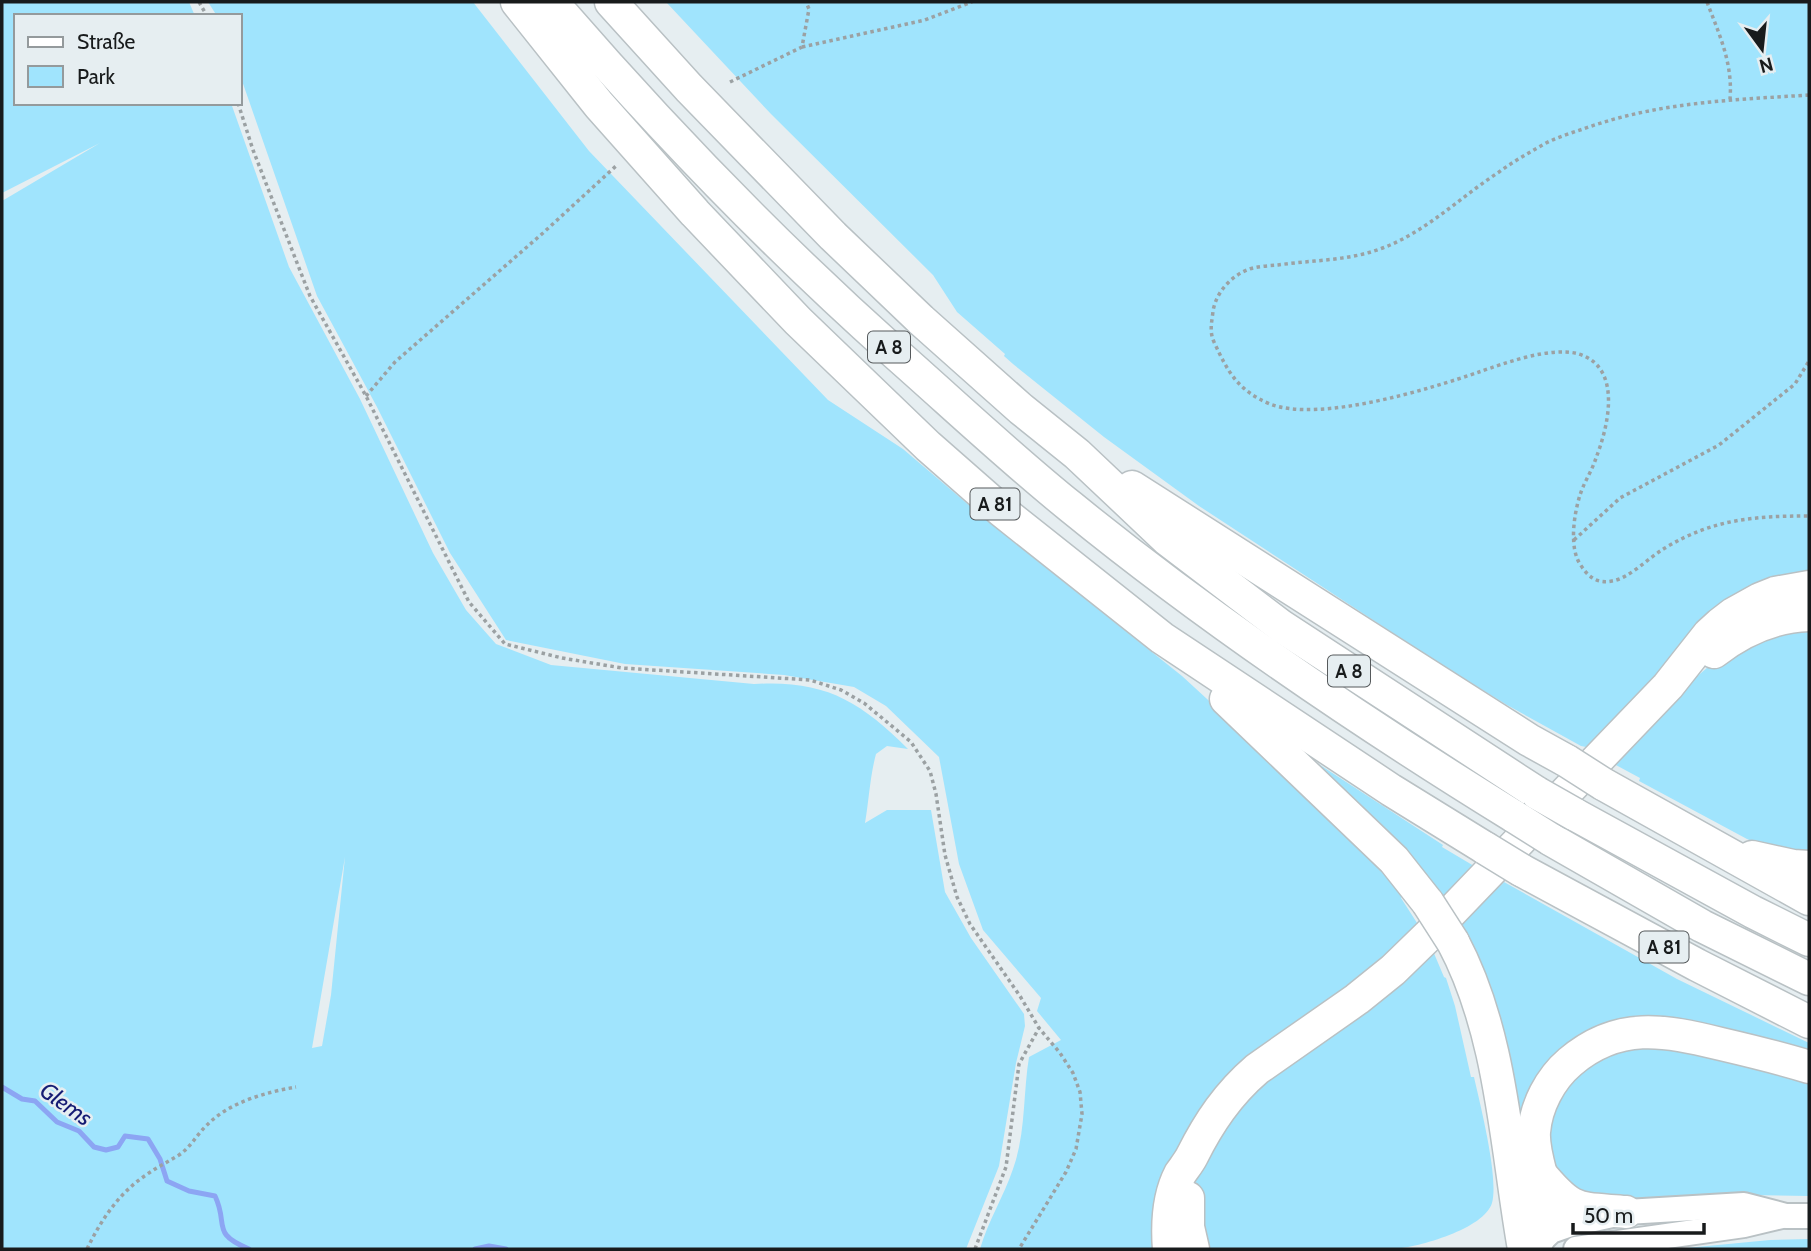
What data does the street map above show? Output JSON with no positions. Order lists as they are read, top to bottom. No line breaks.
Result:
{"streets":{"highway":["A 8","A 81"]},"water":["Glems"],"legend":["Straße","Park"],"scale_bar":"50 m","north":"bottom"}
